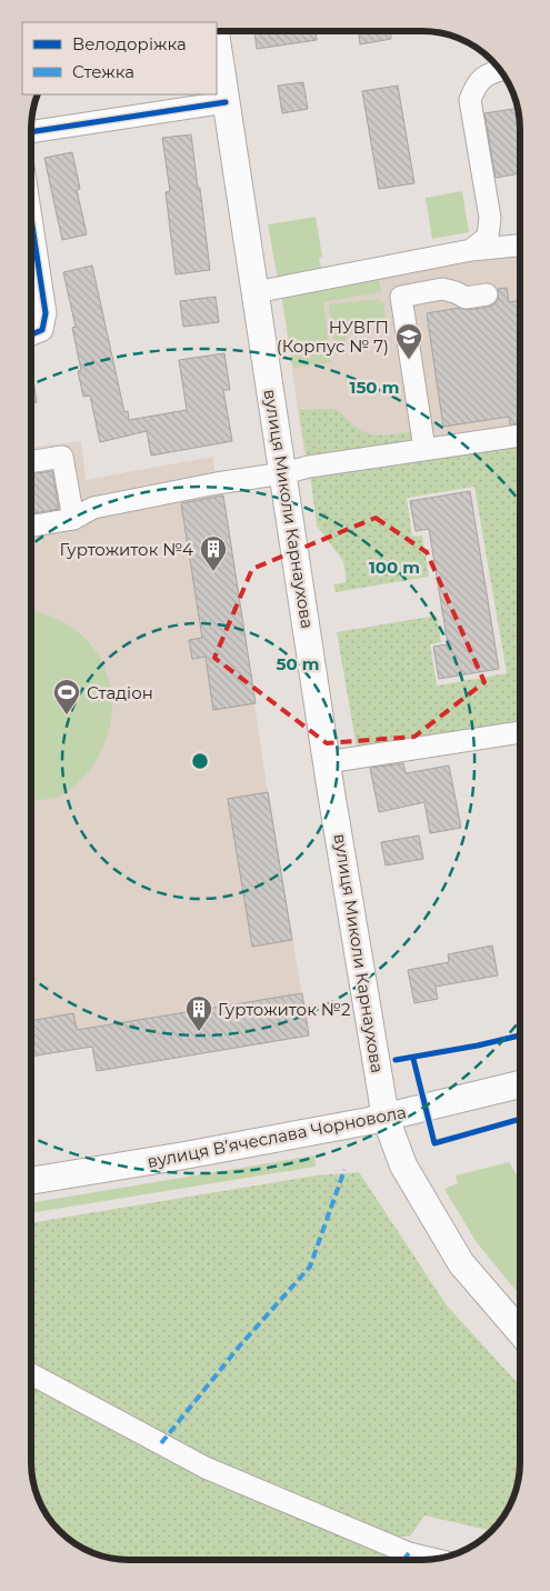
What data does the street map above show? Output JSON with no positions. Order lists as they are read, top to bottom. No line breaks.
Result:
{"streets":{"main road":["вулиця Миколи Карнаухова","вулиця Вʼячеслава Чорновола"]},"crossings":[["вулиця Миколи Карнаухова","вулиця Вʼячеслава Чорновола"]],"places":{"school or university":["НУВГП (Корпус № 7)"],"building":["Гуртожиток №4","Гуртожиток №2"],"sports":["Стадіон"]},"legend":["Велодоріжка","Стежка"],"rings":["150 m","100 m","50 m"]}
